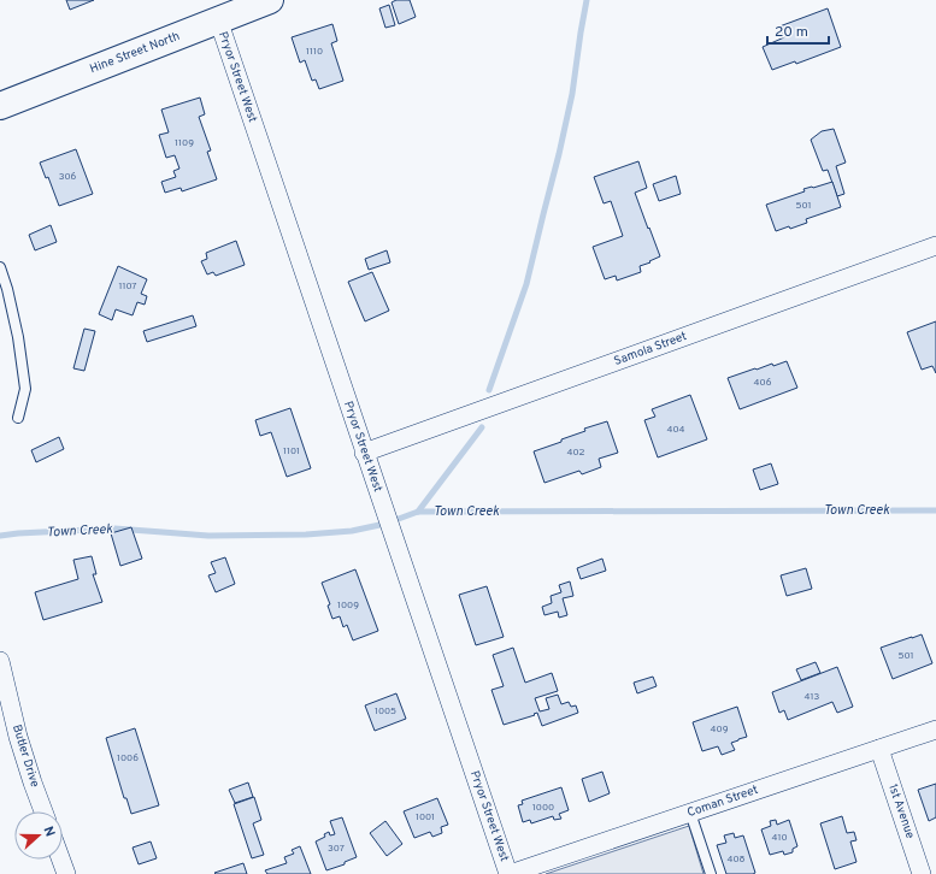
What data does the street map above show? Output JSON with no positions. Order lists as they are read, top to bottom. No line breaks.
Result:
{"streets":{"street":["Hine Street North","Pryor Street West","Samola Street","Butler Drive","Coman Street","1st Avenue"]},"crossings":[["Hine Street North","Pryor Street West"],["Pryor Street West","Samola Street"],["Pryor Street West","Coman Street"],["Coman Street","1st Avenue"]],"water":["Town Creek"],"house_numbers":["1110","1109","306","501","1107","406","404","1101","402","1009","501","413","1005","409","1006","1000","1001","410","307","408"],"scale_bar":"20 m","north":"right"}
